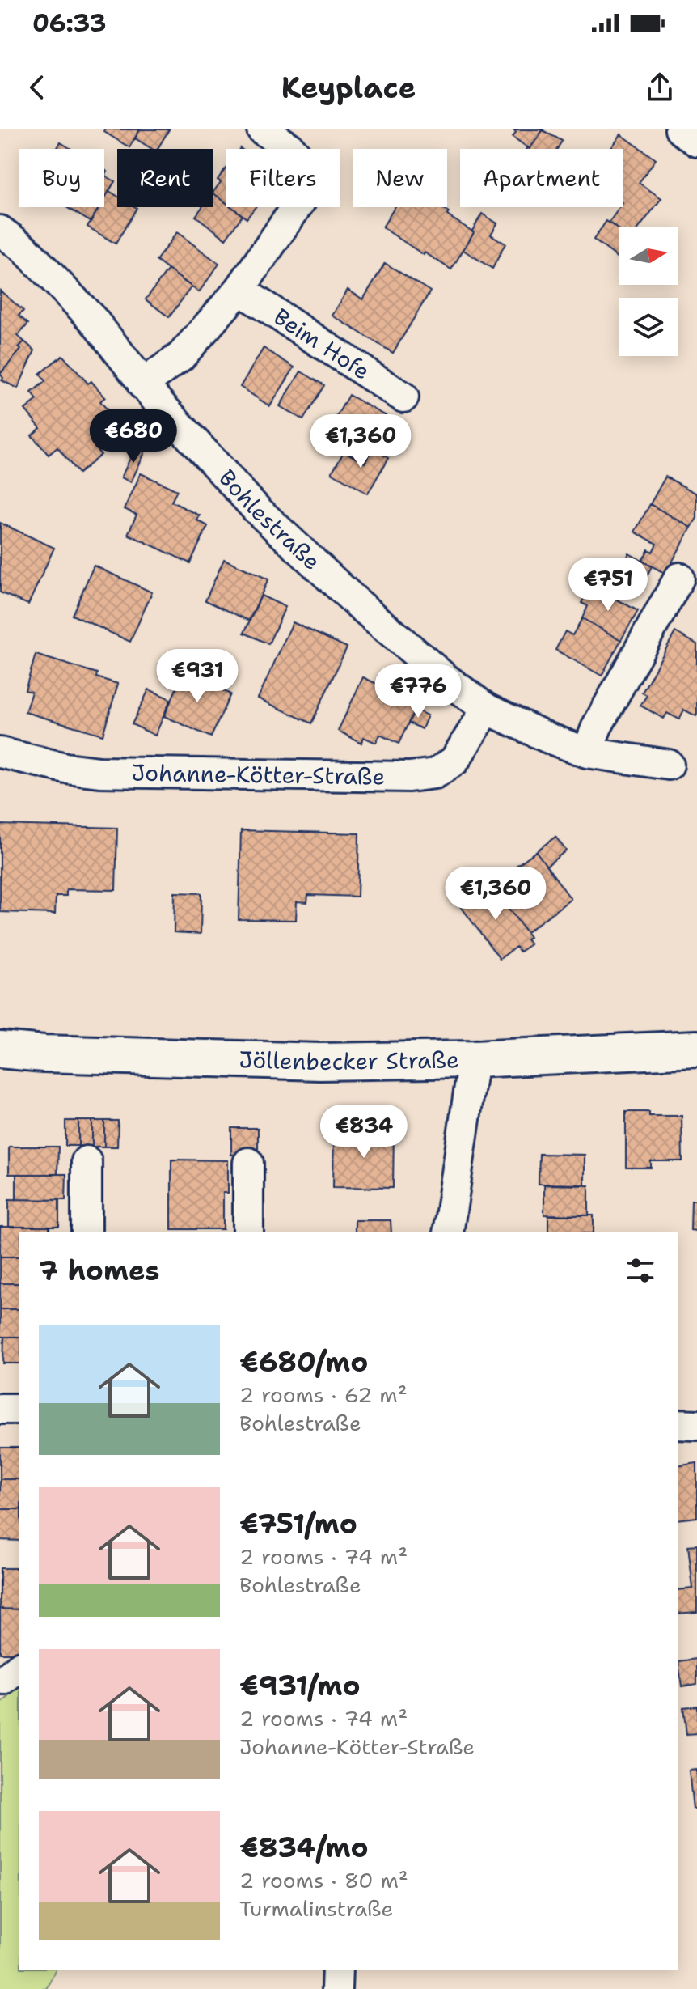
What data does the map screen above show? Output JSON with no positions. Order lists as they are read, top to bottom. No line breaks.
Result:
{"streets":{"main road":["Jöllenbecker Straße"],"street":["Beim Hofe","Bohlestraße","Johanne-Kötter-Straße"]},"crossings":[["Bohlestraße","Johanne-Kötter-Straße"]],"north":"right","page":{"status":"06:33","header":"Keyplace","chip":["Buy","Rent","Filters","New","Apartment"],"price":["€680","€1,360","€751","€931","€776","€1,360","€834"],"heading":"7 homes","list":[{"name":"€680/mo","note":"2 rooms · 62 m² · Bohlestraße"},{"name":"€751/mo","note":"2 rooms · 74 m² · Bohlestraße"},{"name":"€931/mo","note":"2 rooms · 74 m² · Johanne-Kötter-Straße"},{"name":"€834/mo","note":"2 rooms · 80 m² · Turmalinstraße"}]}}
